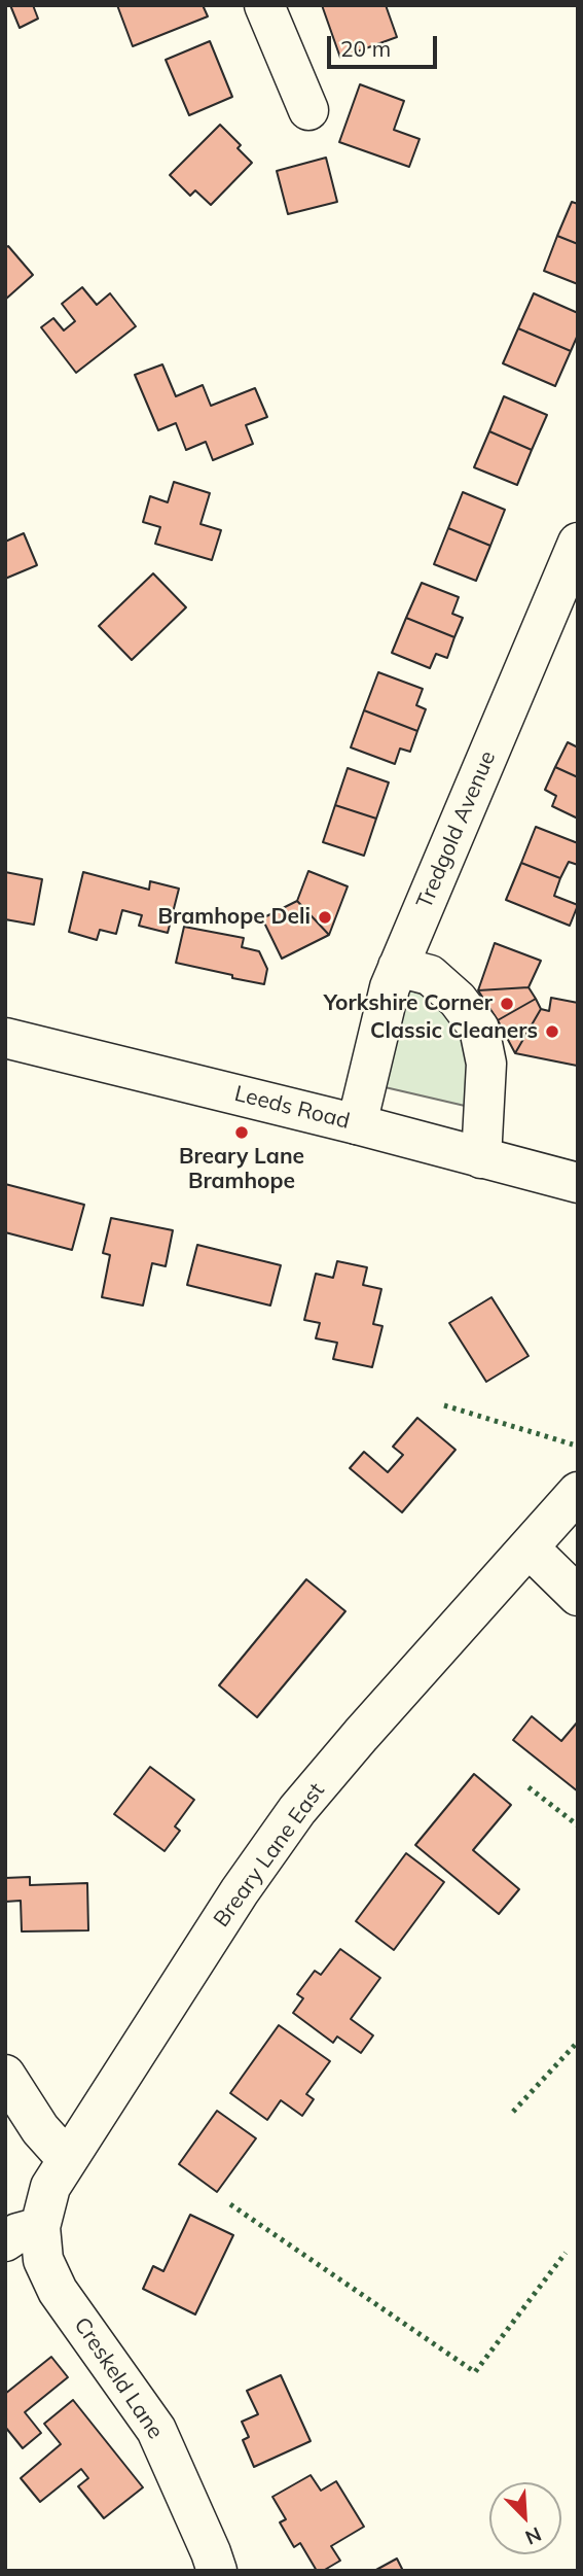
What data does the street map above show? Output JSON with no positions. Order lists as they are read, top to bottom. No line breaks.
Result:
{"streets":{"main road":["Tredgold Avenue","Leeds Road","Breary Lane East","Creskeld Lane"]},"crossings":[["Tredgold Avenue","Leeds Road"],["Breary Lane East","Creskeld Lane"]],"places":["Bramhope Deli","Yorkshire Corner","Classic Cleaners","Breary Lane Bramhope"],"scale_bar":"20 m","north":"bottom right"}
